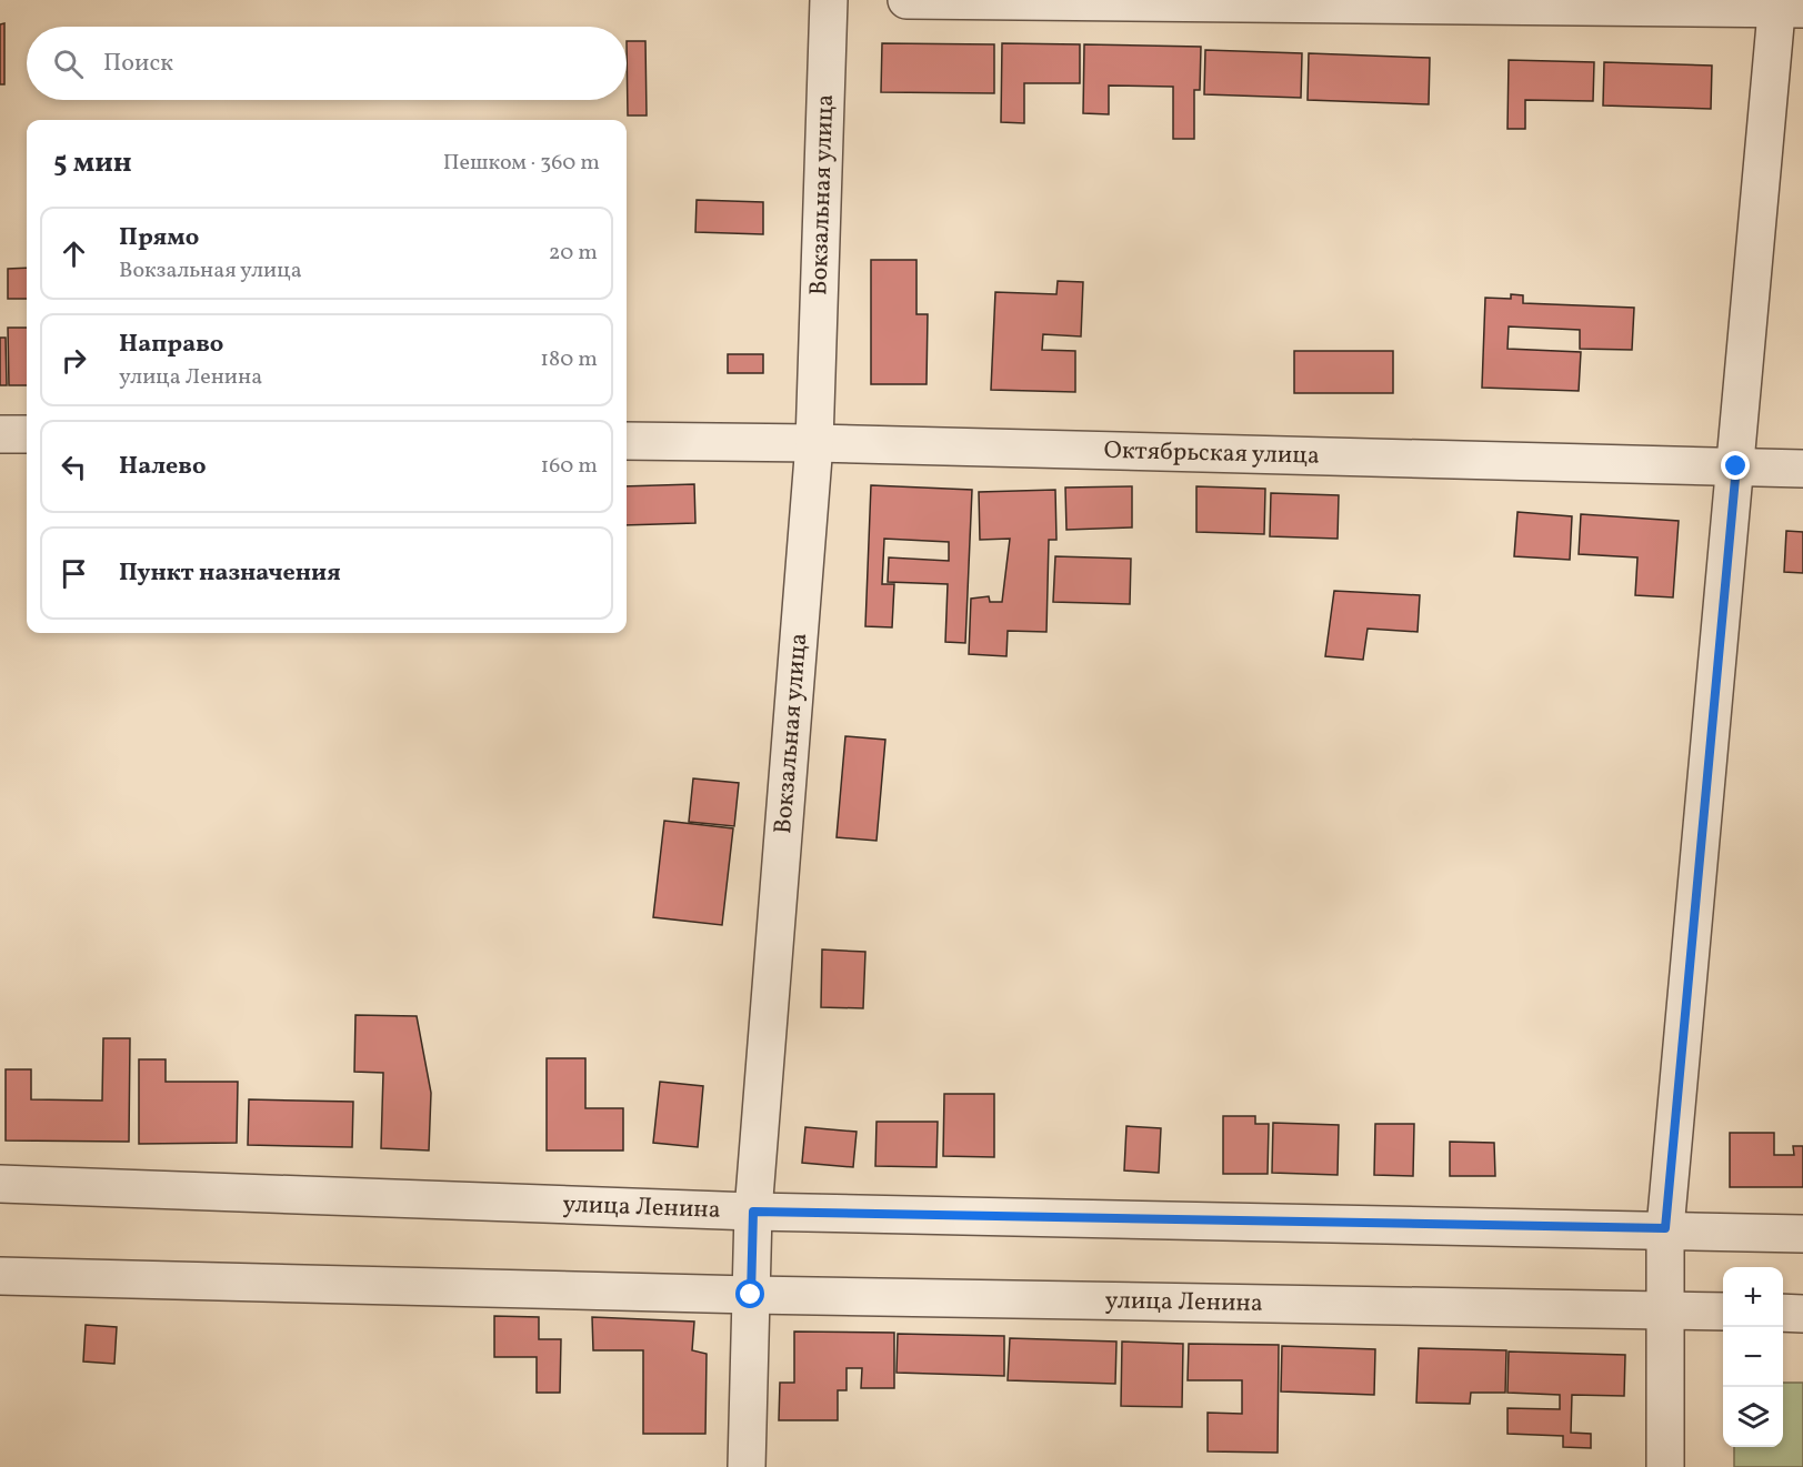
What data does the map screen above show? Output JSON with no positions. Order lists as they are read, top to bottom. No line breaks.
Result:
{"streets":{"street":["Вокзальная улица","Октябрьская улица","улица Ленина"]},"crossings":[["Вокзальная улица","Октябрьская улица"],["Вокзальная улица","улица Ленина"]],"page":{"search":"Поиск","heading":["5 мин","Пешком · 360 m"],"list":[["Прямо","Вокзальная улица","20 m"],["Направо","улица Ленина","180 m"],["Налево","160 m"],"Пункт назначения"],"map_buttons":["+","−"]}}
